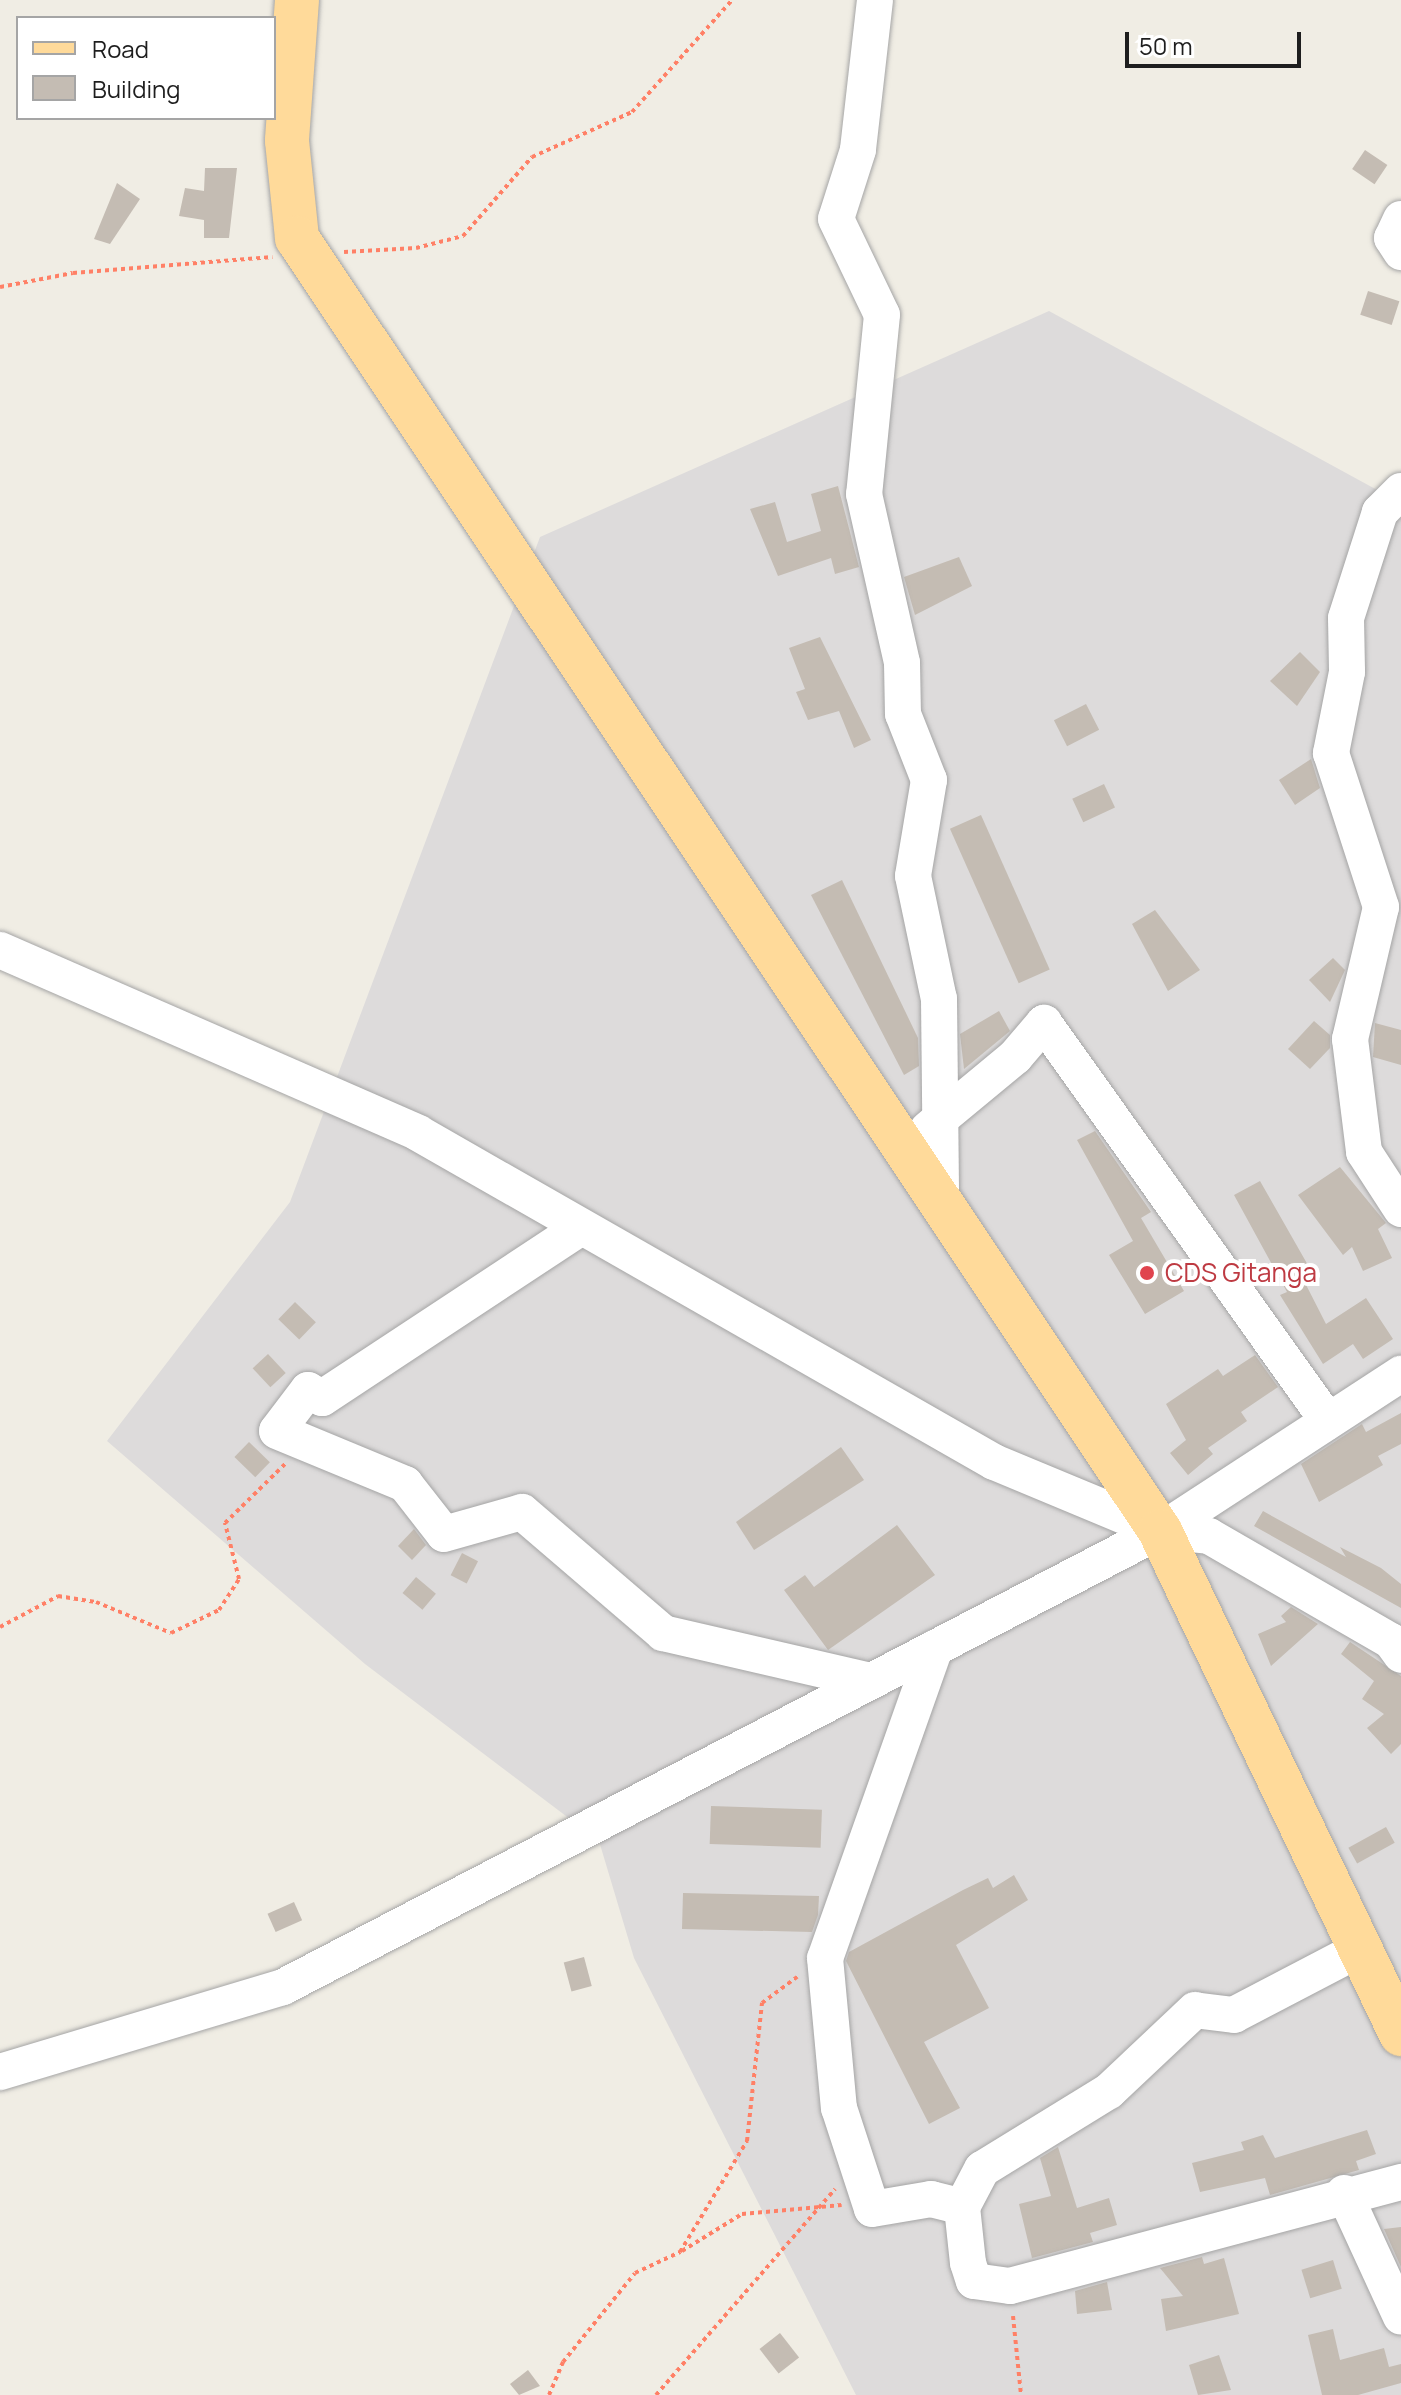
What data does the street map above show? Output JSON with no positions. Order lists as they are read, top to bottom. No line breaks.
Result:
{"places":["CDS Gitanga"],"legend":["Road","Building"],"scale_bar":"50 m"}
